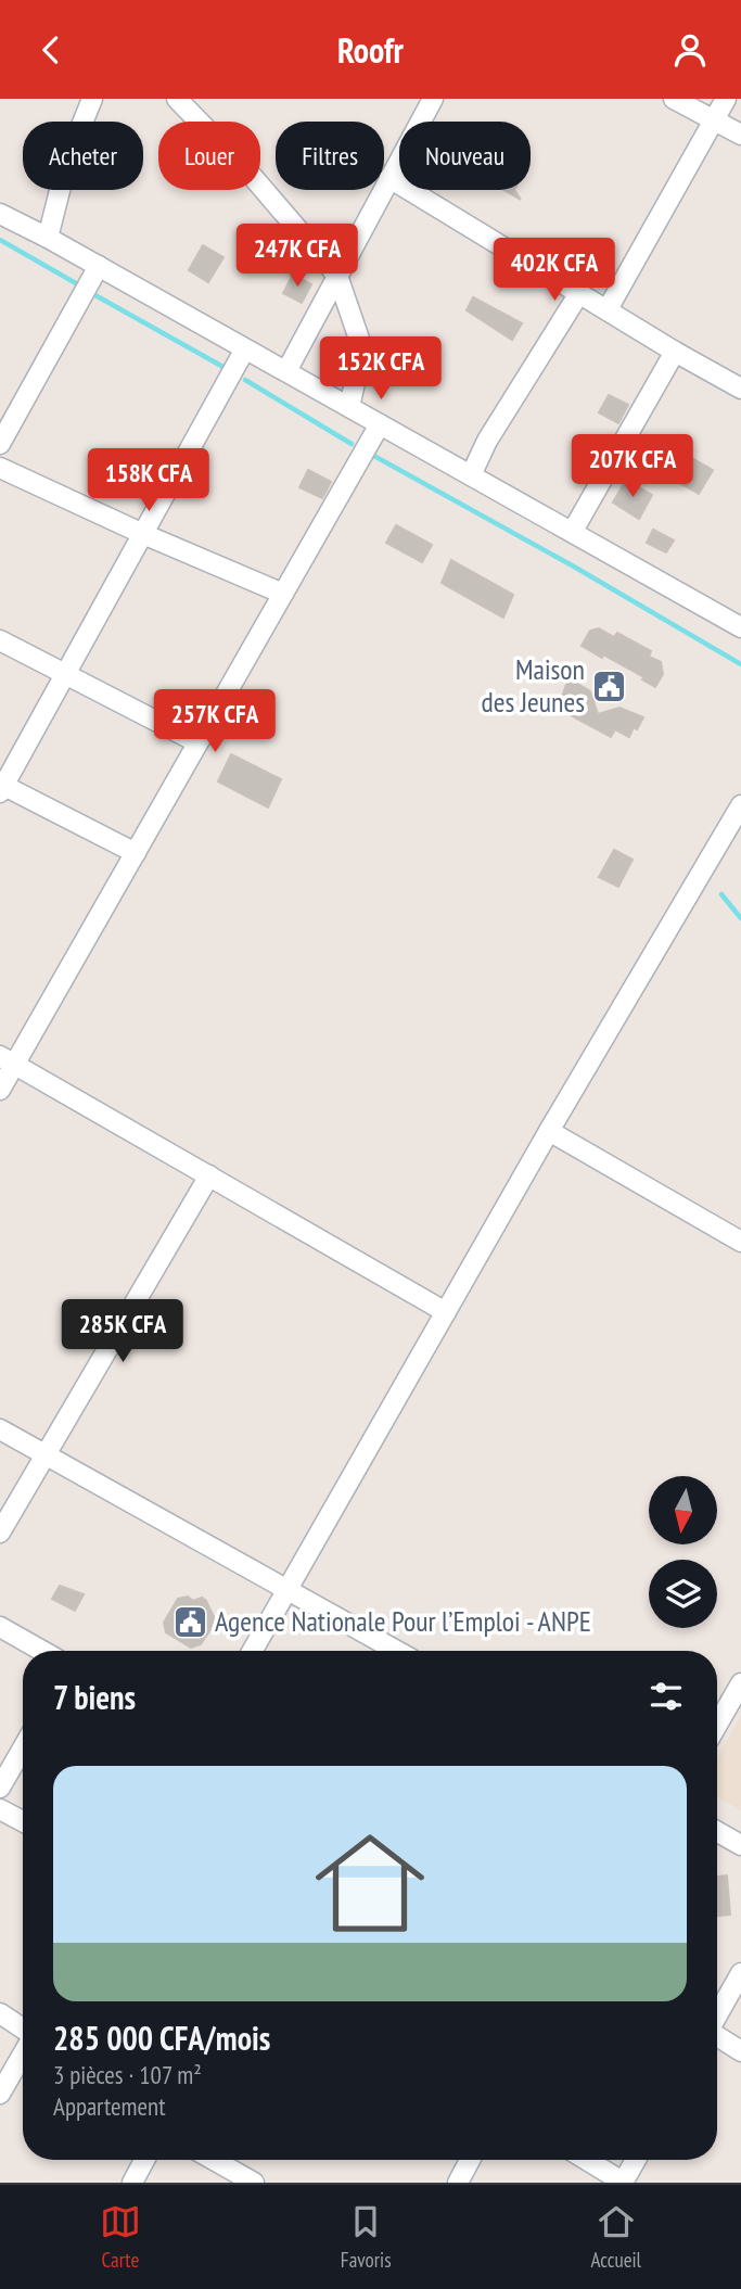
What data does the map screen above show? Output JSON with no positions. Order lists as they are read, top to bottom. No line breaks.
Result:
{"places":{"public building":["Maison des Jeunes","Agence Nationale Pour l’Emploi - ANPE"]},"north":"bottom","page":{"header":"Roofr","chip":["Acheter","Louer","Filtres","Nouveau"],"price":["247K CFA","402K CFA","152K CFA","207K CFA","158K CFA","257K CFA","285K CFA"],"heading":"7 biens","list":[{"name":"285 000 CFA/mois","note":"3 pièces · 107 m² · Appartement"}],"tabs":["Carte","Favoris","Accueil"]}}
